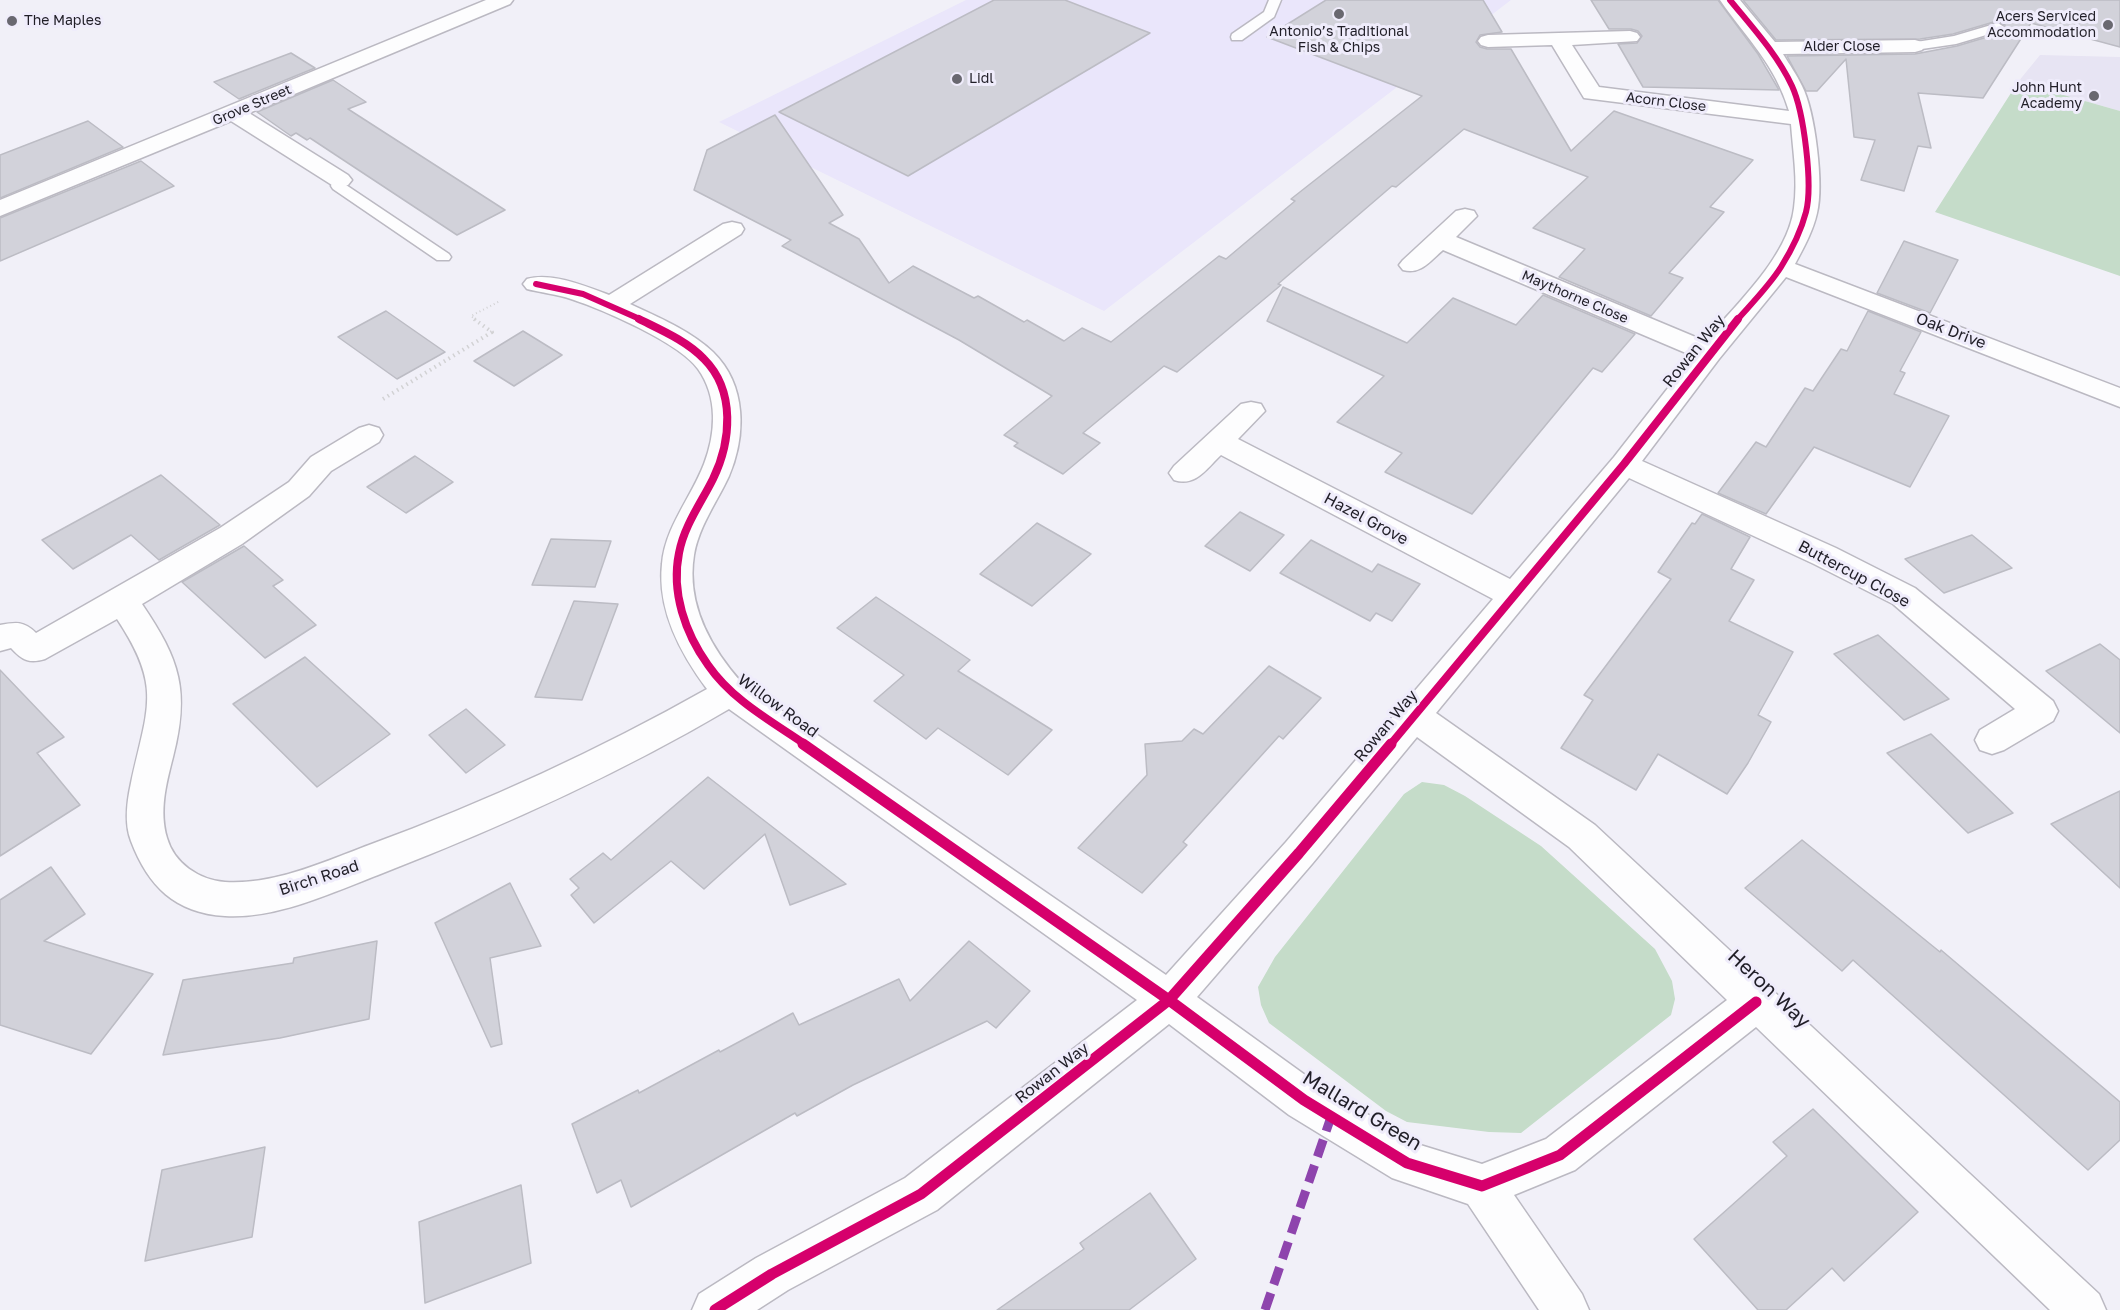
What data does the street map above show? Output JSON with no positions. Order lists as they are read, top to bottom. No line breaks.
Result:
{"streets":{"street":["Alder Close","Acorn Close","Grove Street","Maythorne Close","Oak Drive","Rowan Way","Hazel Grove","Buttercup Close","Willow Road","Birch Road","Heron Way","Mallard Green"]},"crossings":[["Alder Close","Rowan Way"],["Acorn Close","Rowan Way"],["Maythorne Close","Rowan Way"],["Oak Drive","Rowan Way"],["Rowan Way","Hazel Grove"],["Rowan Way","Buttercup Close"],["Rowan Way","Willow Road"],["Rowan Way","Heron Way"],["Rowan Way","Mallard Green"],["Willow Road","Birch Road"],["Willow Road","Mallard Green"]],"places":["Antonio’s Traditional Fish & Chips","The Maples","Acers Serviced Accommodation","Lidl","John Hunt Academy"]}
